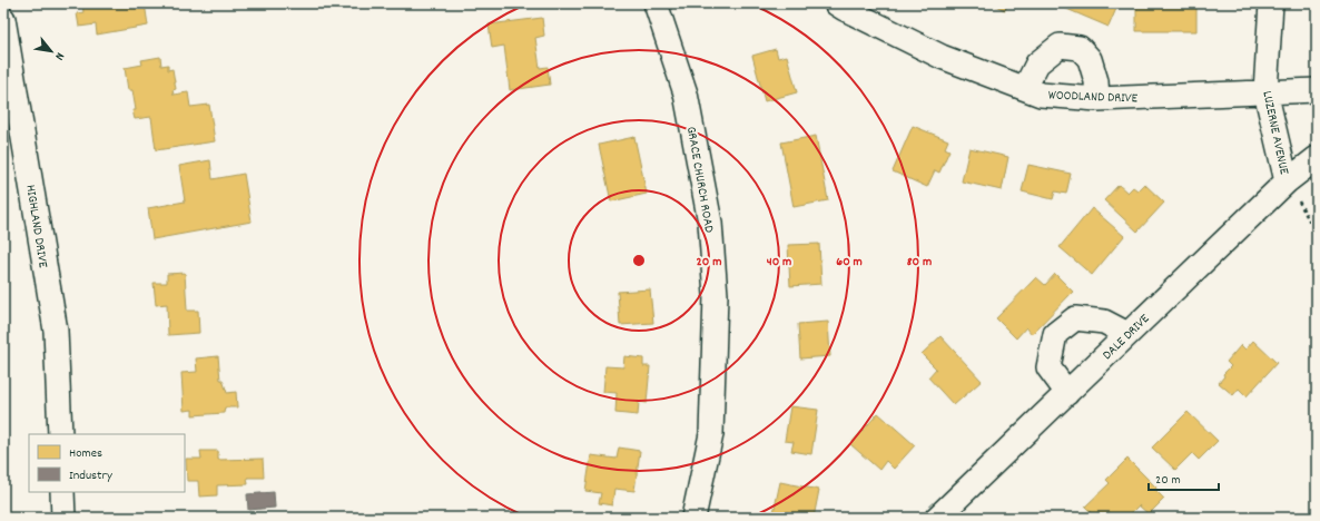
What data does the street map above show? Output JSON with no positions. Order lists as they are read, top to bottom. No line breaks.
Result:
{"streets":{"street":["WOODLAND DRIVE","LUZERNE AVENUE","GRACE CHURCH ROAD","HIGHLAND DRIVE","DALE DRIVE"]},"crossings":[["WOODLAND DRIVE","LUZERNE AVENUE"],["LUZERNE AVENUE","DALE DRIVE"]],"legend":["Homes","Industry"],"scale_bar":"20 m","north":"bottom right","rings":["20 m","40 m","60 m","80 m"]}
